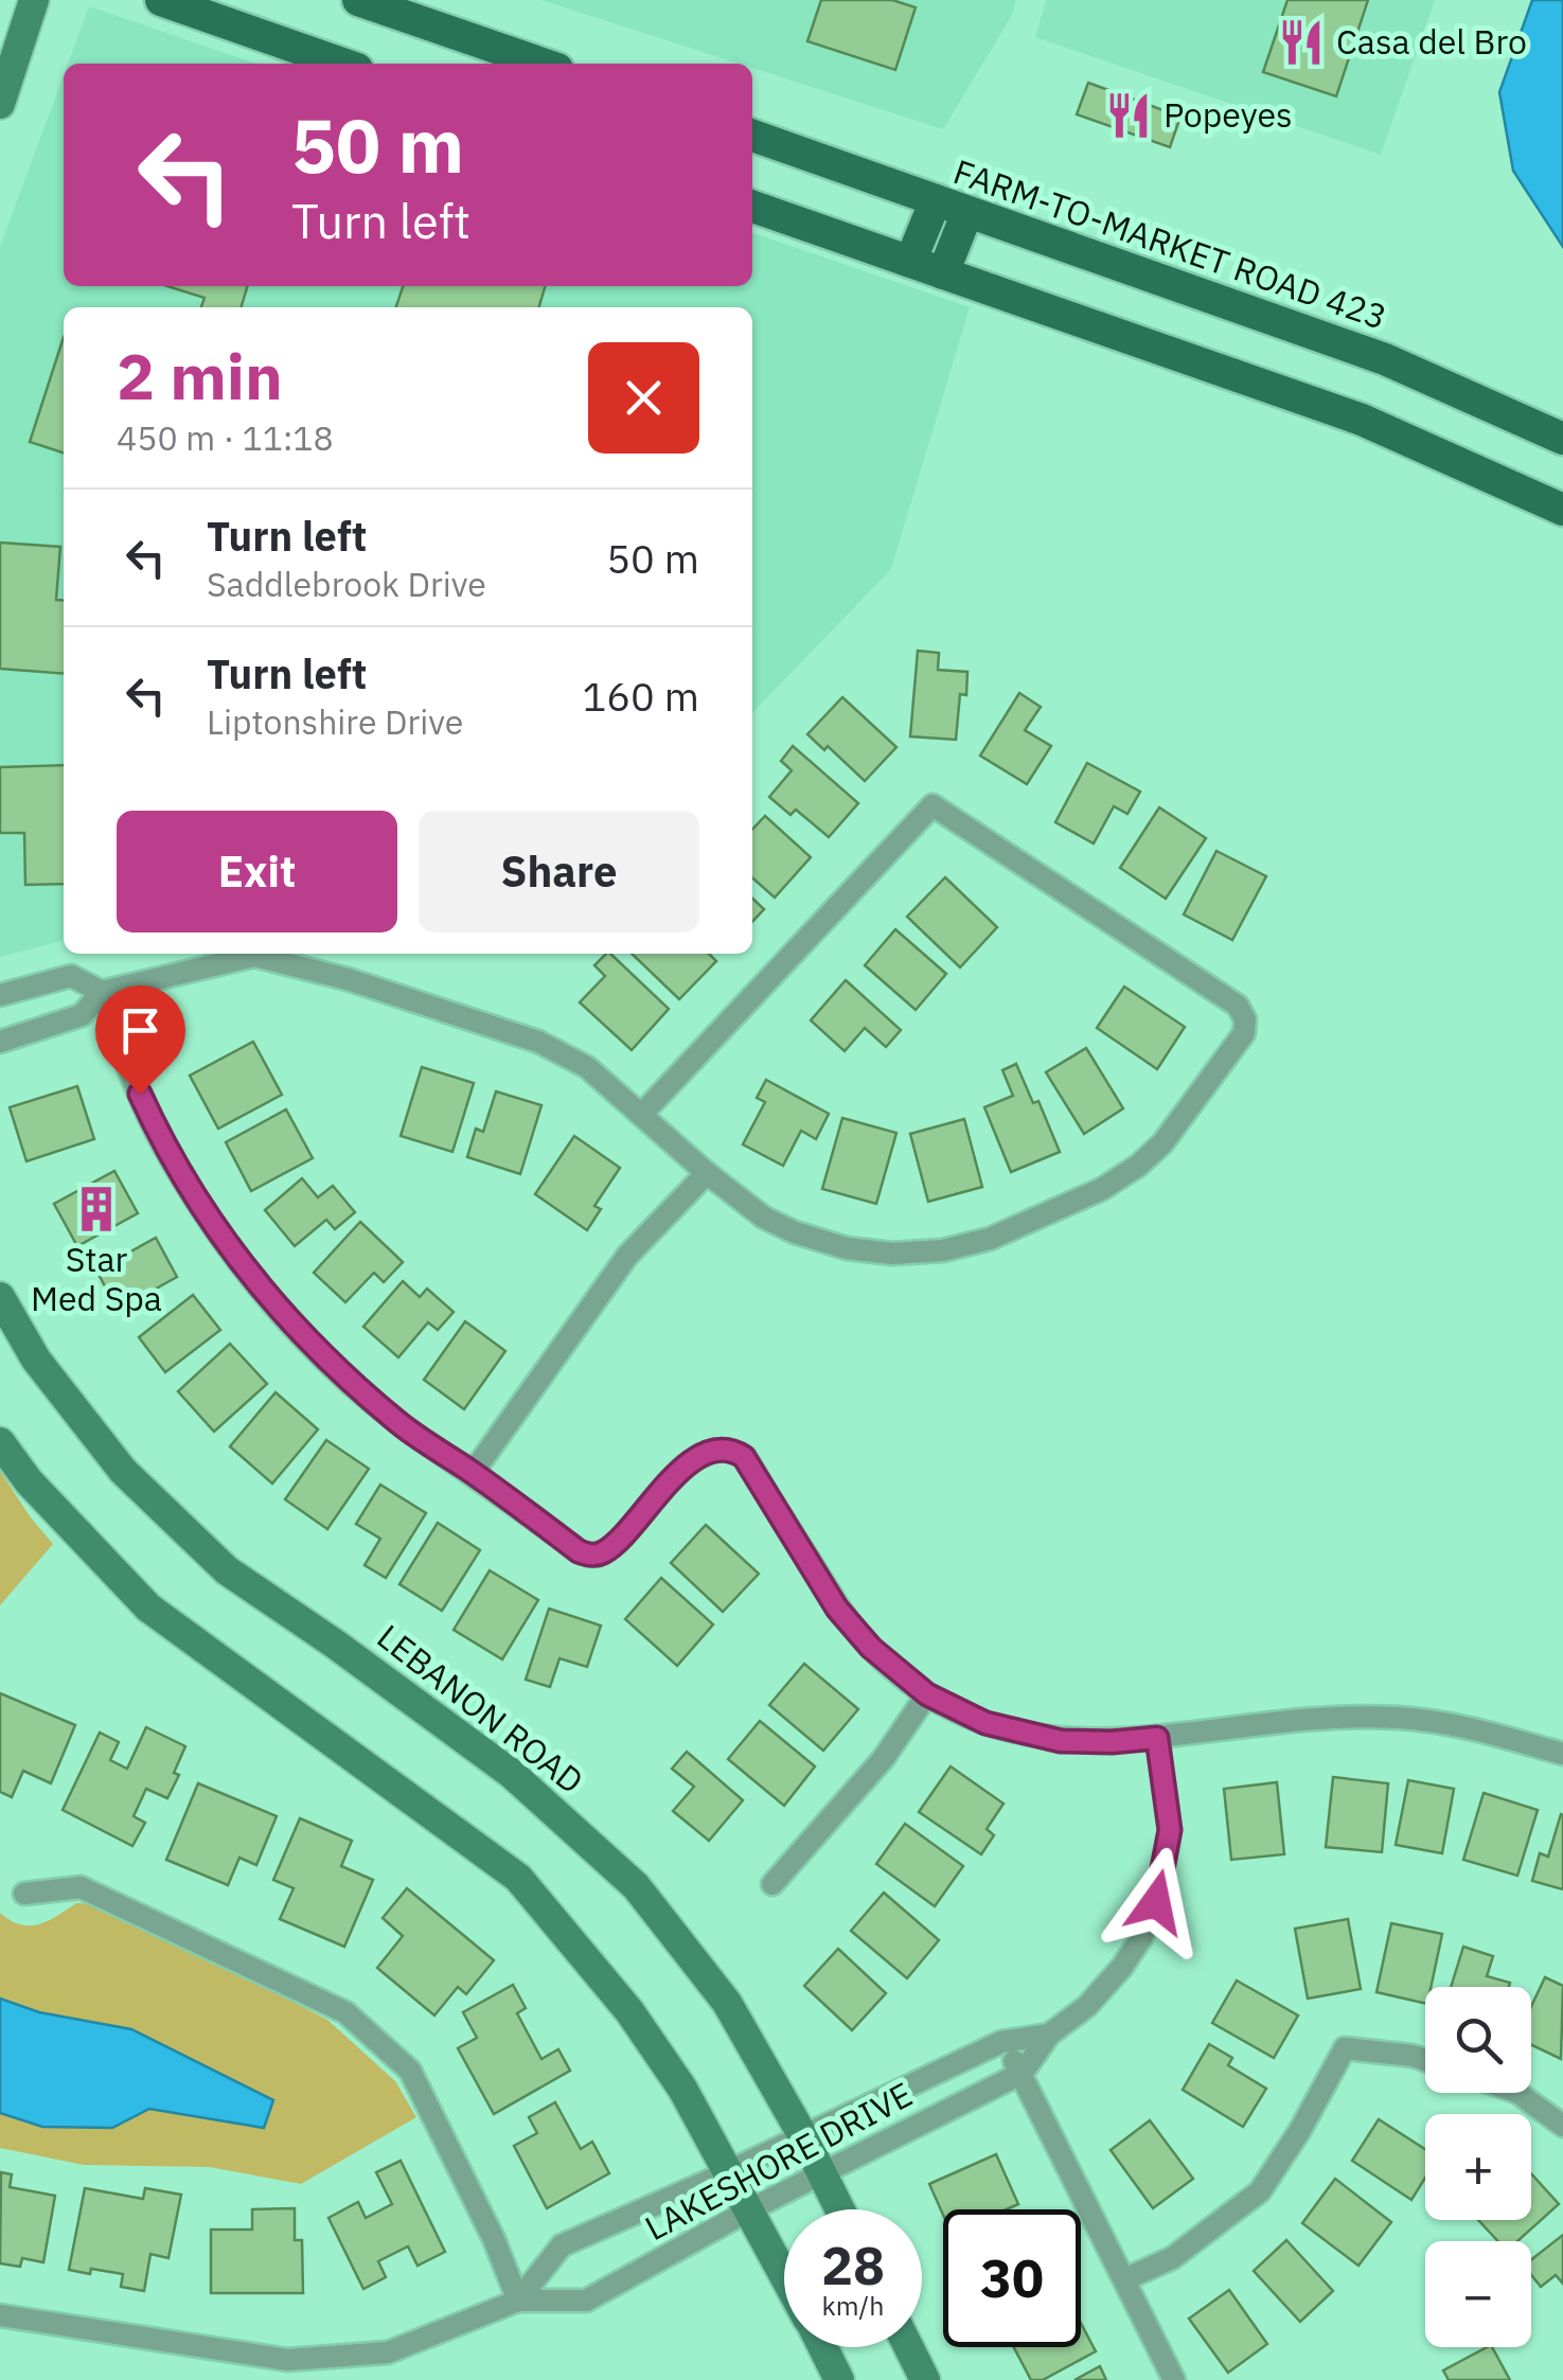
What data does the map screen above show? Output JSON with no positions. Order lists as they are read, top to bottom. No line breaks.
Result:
{"streets":{"main road":["FARM-TO-MARKET ROAD 423","LEBANON ROAD"],"street":["LAKESHORE DRIVE"]},"crossings":[["LEBANON ROAD","LAKESHORE DRIVE"]],"places":{"restaurant":["Casa del Bro","Popeyes"],"building":["Star Med Spa"]},"page":{"turn":["50 m","Turn left"],"heading":["2 min","450 m · 11:18"],"list":[{"name":"Turn left","note":"Saddlebrook Drive","value":"50 m"},{"name":"Turn left","note":"Liptonshire Drive","value":"160 m"}],"buttons":["Exit","Share"],"map_buttons":["+","−"],"speed":"28 km/h","limit":"30"}}
